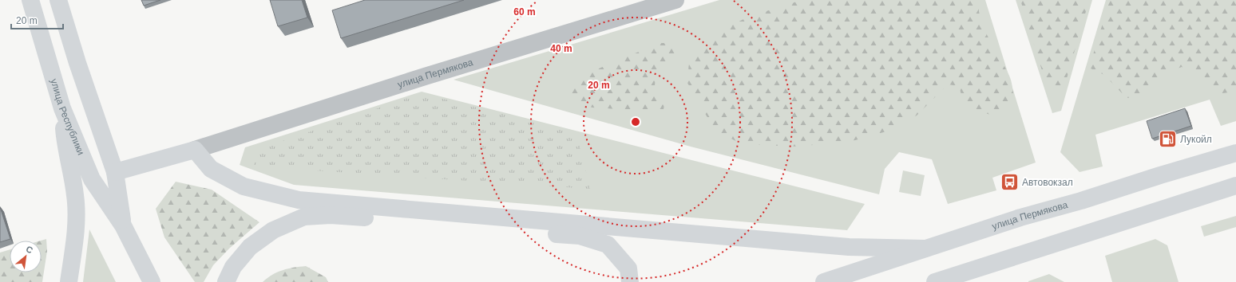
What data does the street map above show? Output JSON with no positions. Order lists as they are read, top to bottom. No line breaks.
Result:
{"streets":{"main road":["улица Пермякова","улица Республики"]},"places":{"fuel station":["Лукойл"],"bus stop":["Автовокзал"]},"scale_bar":"20 m","north":"top right","rings":["60 m","40 m","20 m"]}
